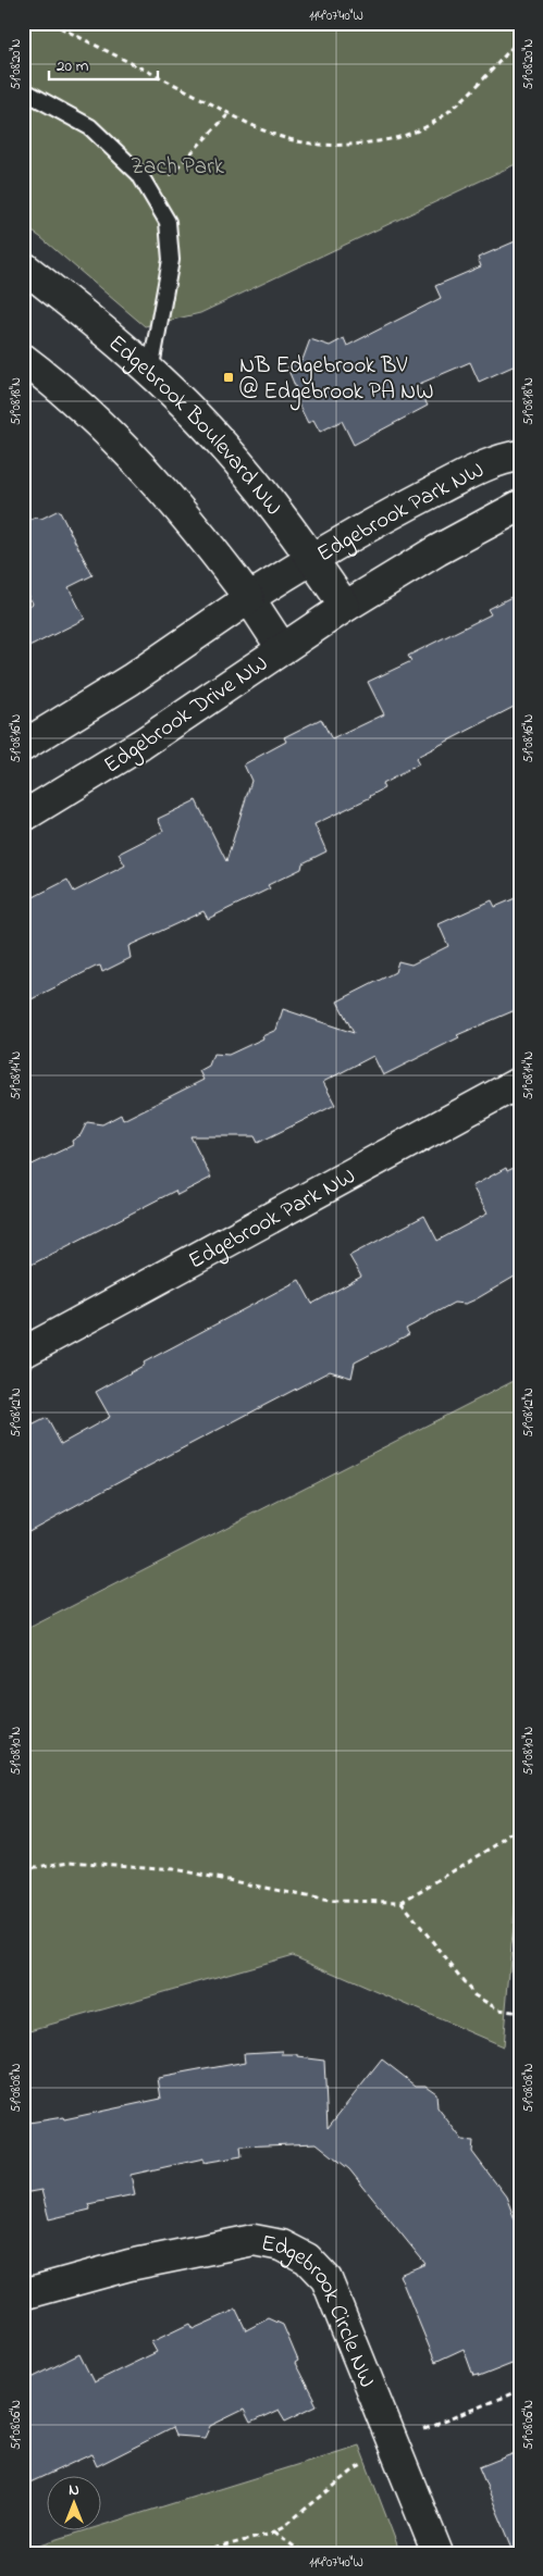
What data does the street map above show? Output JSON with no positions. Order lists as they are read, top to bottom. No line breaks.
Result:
{"streets":{"street":["Edgebrook Boulevard NW","Edgebrook Park NW","Edgebrook Drive NW","Edgebrook Circle NW"]},"crossings":[["Edgebrook Boulevard NW","Edgebrook Park NW"],["Edgebrook Boulevard NW","Edgebrook Drive NW"]],"parks":["Zach Park"],"places":{"transit":["NB Edgebrook BV @ Edgebrook PA NW"]},"scale_bar":"20 m","north":"top","coordinates":["114°07'40\"W","51°08'20\"N","51°08'18\"N","51°08'16\"N","51°08'14\"N","51°08'12\"N","51°08'10\"N","51°08'08\"N","51°08'06\"N"]}
